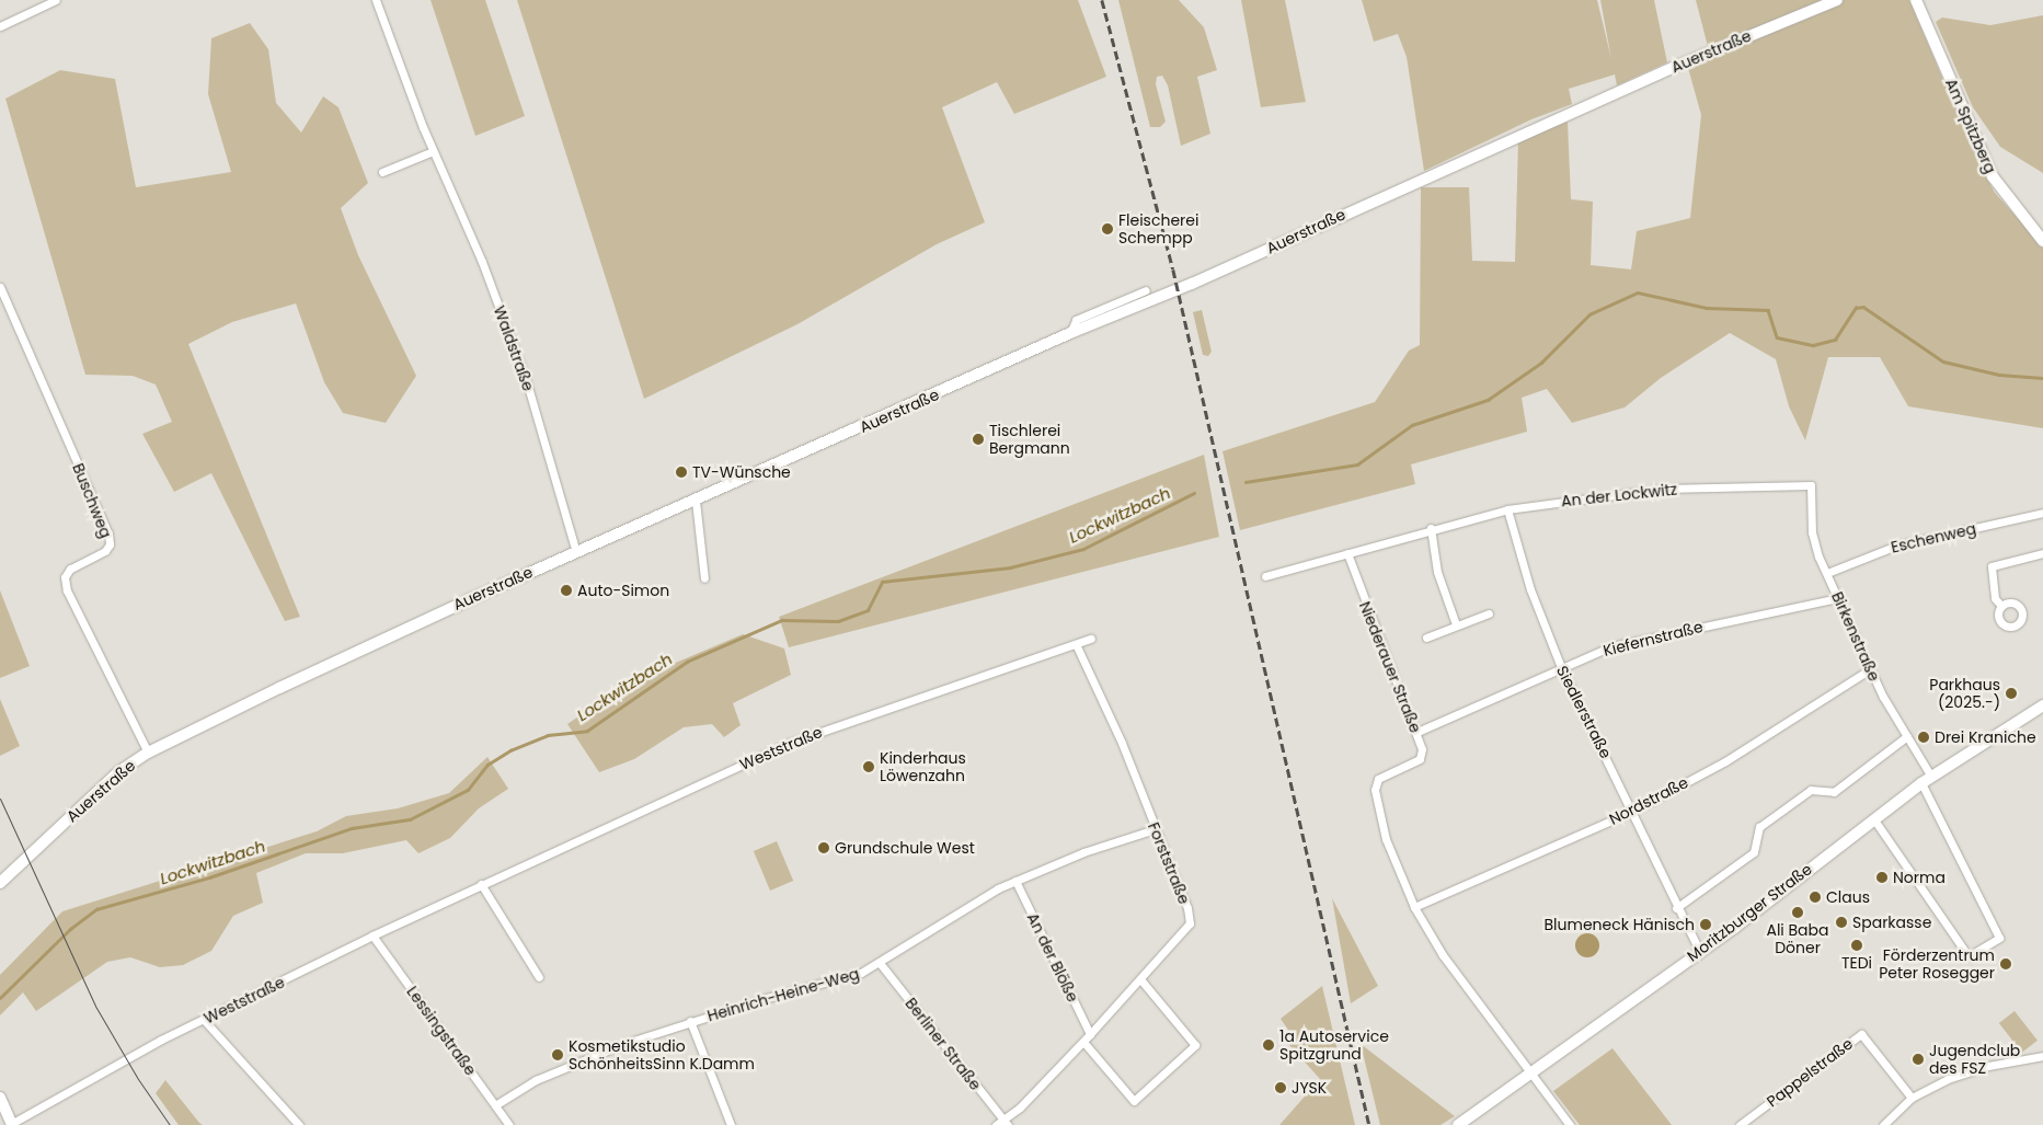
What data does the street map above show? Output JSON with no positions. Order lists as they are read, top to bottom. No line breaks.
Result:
{"streets":{"street":["Auerstraße","Am Spitzberg","Waldstraße","An der Lockwitz","Buschweg","Eschenweg","Birkenstraße","Kiefernstraße","Niederauer Straße","Siedlerstraße","Weststraße","Nordstraße","Forststraße","Moritzburger Straße","An der Blöße","Heinrich-Heine-Weg","Lessingstraße","Berliner Straße","Pappelstraße"]},"crossings":[["Auerstraße","Waldstraße"],["Auerstraße","Buschweg"],["An der Lockwitz","Birkenstraße"],["An der Lockwitz","Niederauer Straße"],["An der Lockwitz","Siedlerstraße"],["Eschenweg","Birkenstraße"],["Birkenstraße","Kiefernstraße"],["Birkenstraße","Nordstraße"],["Birkenstraße","Moritzburger Straße"],["Kiefernstraße","Niederauer Straße"],["Kiefernstraße","Siedlerstraße"],["Niederauer Straße","Nordstraße"],["Niederauer Straße","Moritzburger Straße"],["Siedlerstraße","Nordstraße"],["Siedlerstraße","Moritzburger Straße"],["Weststraße","Forststraße"],["Weststraße","Lessingstraße"],["Forststraße","An der Blöße"],["Forststraße","Heinrich-Heine-Weg"],["Forststraße","Berliner Straße"],["An der Blöße","Heinrich-Heine-Weg"],["Heinrich-Heine-Weg","Lessingstraße"],["Heinrich-Heine-Weg","Berliner Straße"]],"water":["Lockwitzbach"],"places":["Fleischerei Schempp","Tischlerei Bergmann","TV-Wünsche","Auto-Simon","Parkhaus (2025.-)","Drei Kraniche","Kinderhaus Löwenzahn","Grundschule West","Norma","Claus","Ali Baba Döner","Sparkasse","Blumeneck Hänisch","TEDi","Förderzentrum Peter Rosegger","1a Autoservice Spitzgrund","Kosmetikstudio SchönheitsSinn K.Damm","Jugendclub des FSZ","JYSK"]}
